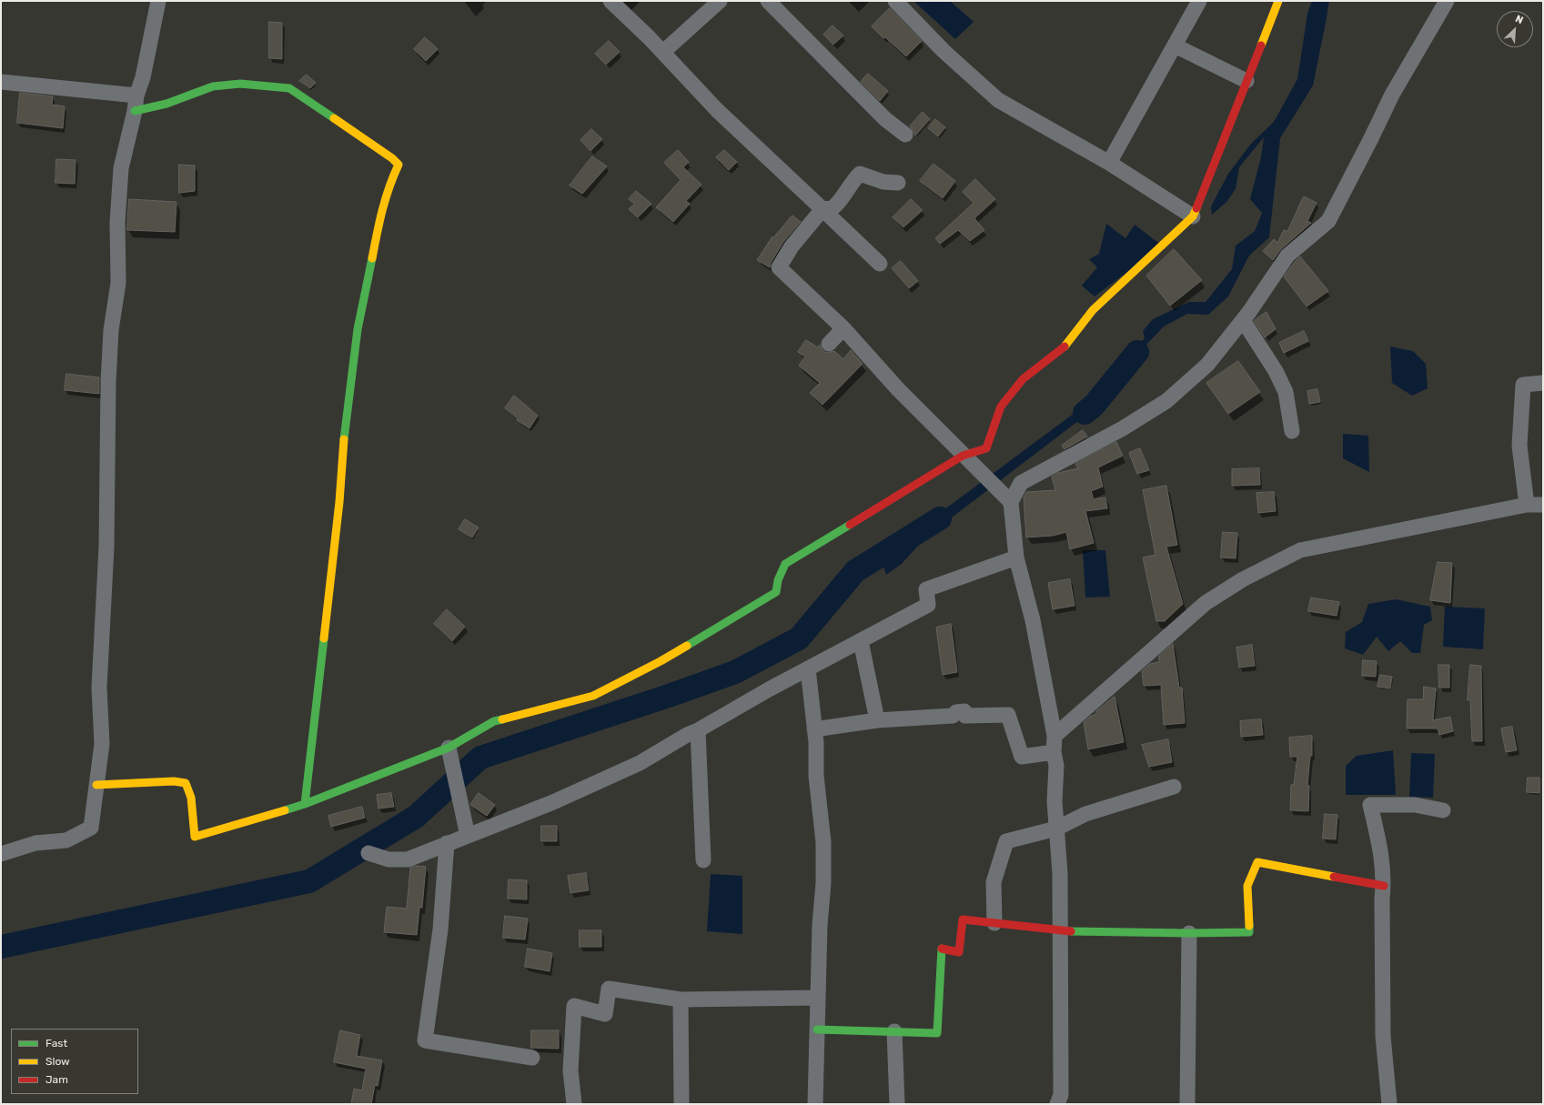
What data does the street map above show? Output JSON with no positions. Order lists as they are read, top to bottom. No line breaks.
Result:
{"legend":["Fast","Slow","Jam"],"north":"top right"}
